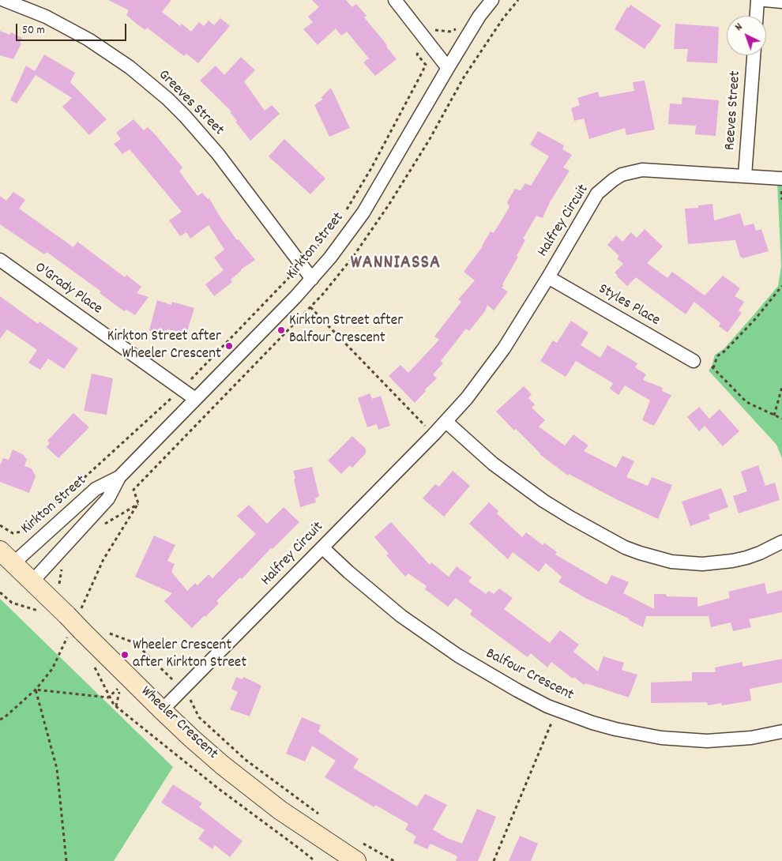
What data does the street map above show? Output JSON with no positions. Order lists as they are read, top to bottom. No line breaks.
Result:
{"streets":{"street":["Greeves Street","Reeves Street","Halfrey Circuit","Kirkton Street","O'Grady Place","Styles Place","Balfour Crescent","Wheeler Crescent"]},"crossings":[["Greeves Street","Kirkton Street"],["Reeves Street","Halfrey Circuit"],["Halfrey Circuit","Styles Place"],["Halfrey Circuit","Balfour Crescent"],["Halfrey Circuit","Wheeler Crescent"],["Kirkton Street","O'Grady Place"],["Kirkton Street","Wheeler Crescent"]],"districts":["WANNIASSA"],"places":["Kirkton Street after Balfour Crescent","Kirkton Street after Wheeler Crescent","Wheeler Crescent after Kirkton Street"],"scale_bar":"50 m","north":"top left"}
